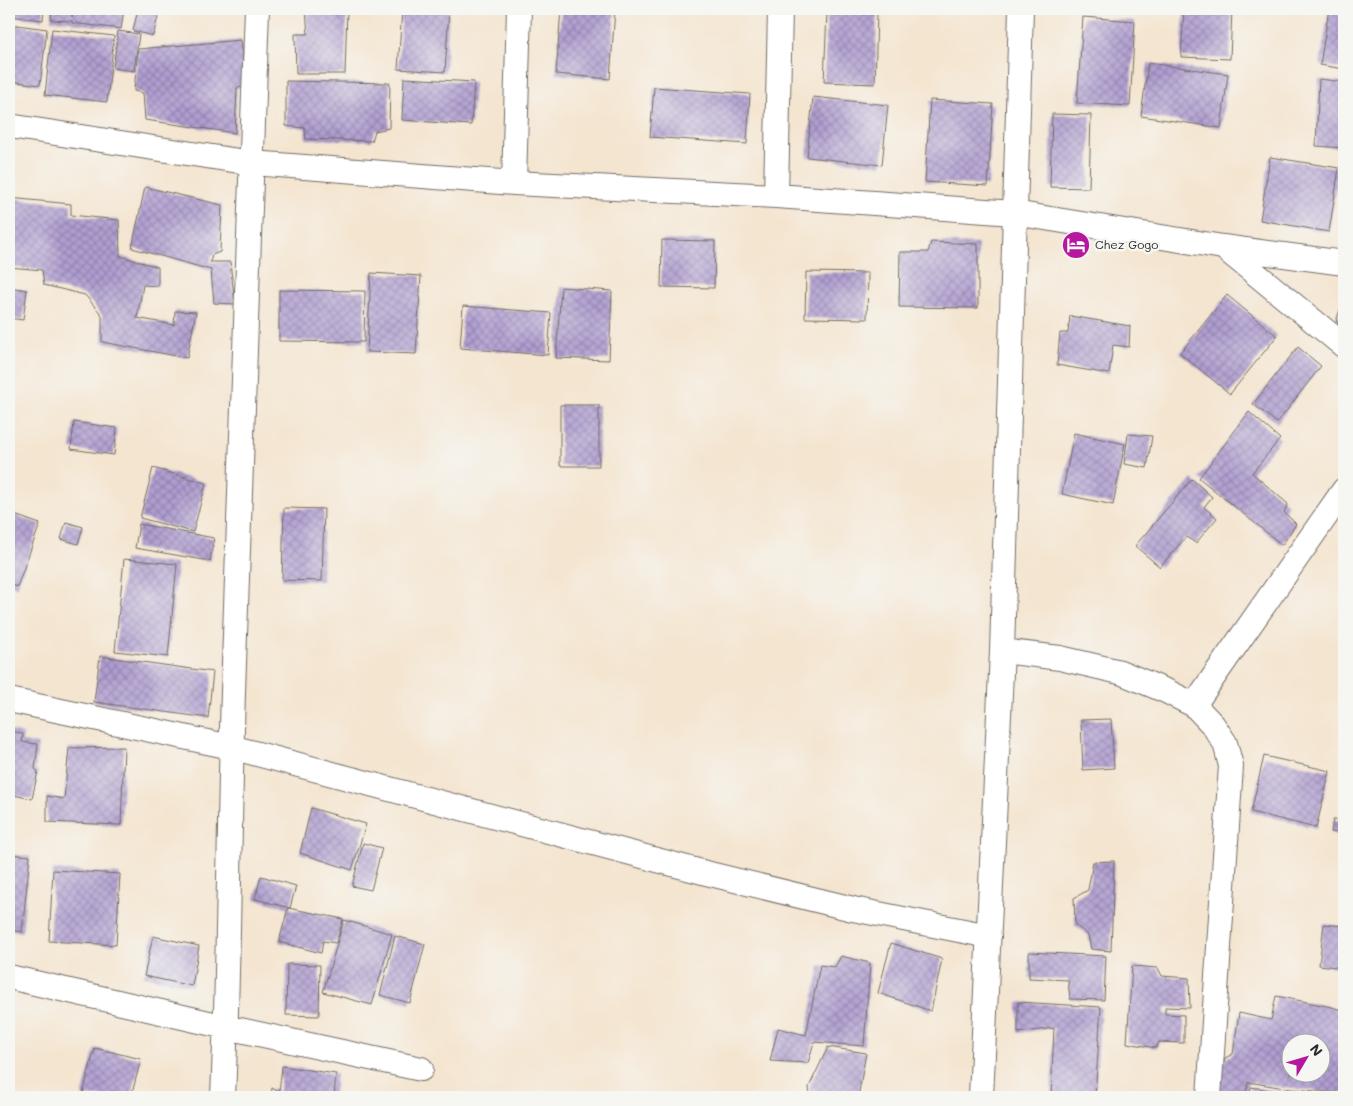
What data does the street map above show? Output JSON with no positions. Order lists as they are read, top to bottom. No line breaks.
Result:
{"places":{"hotel":["Chez Gogo"]},"north":"top right"}
